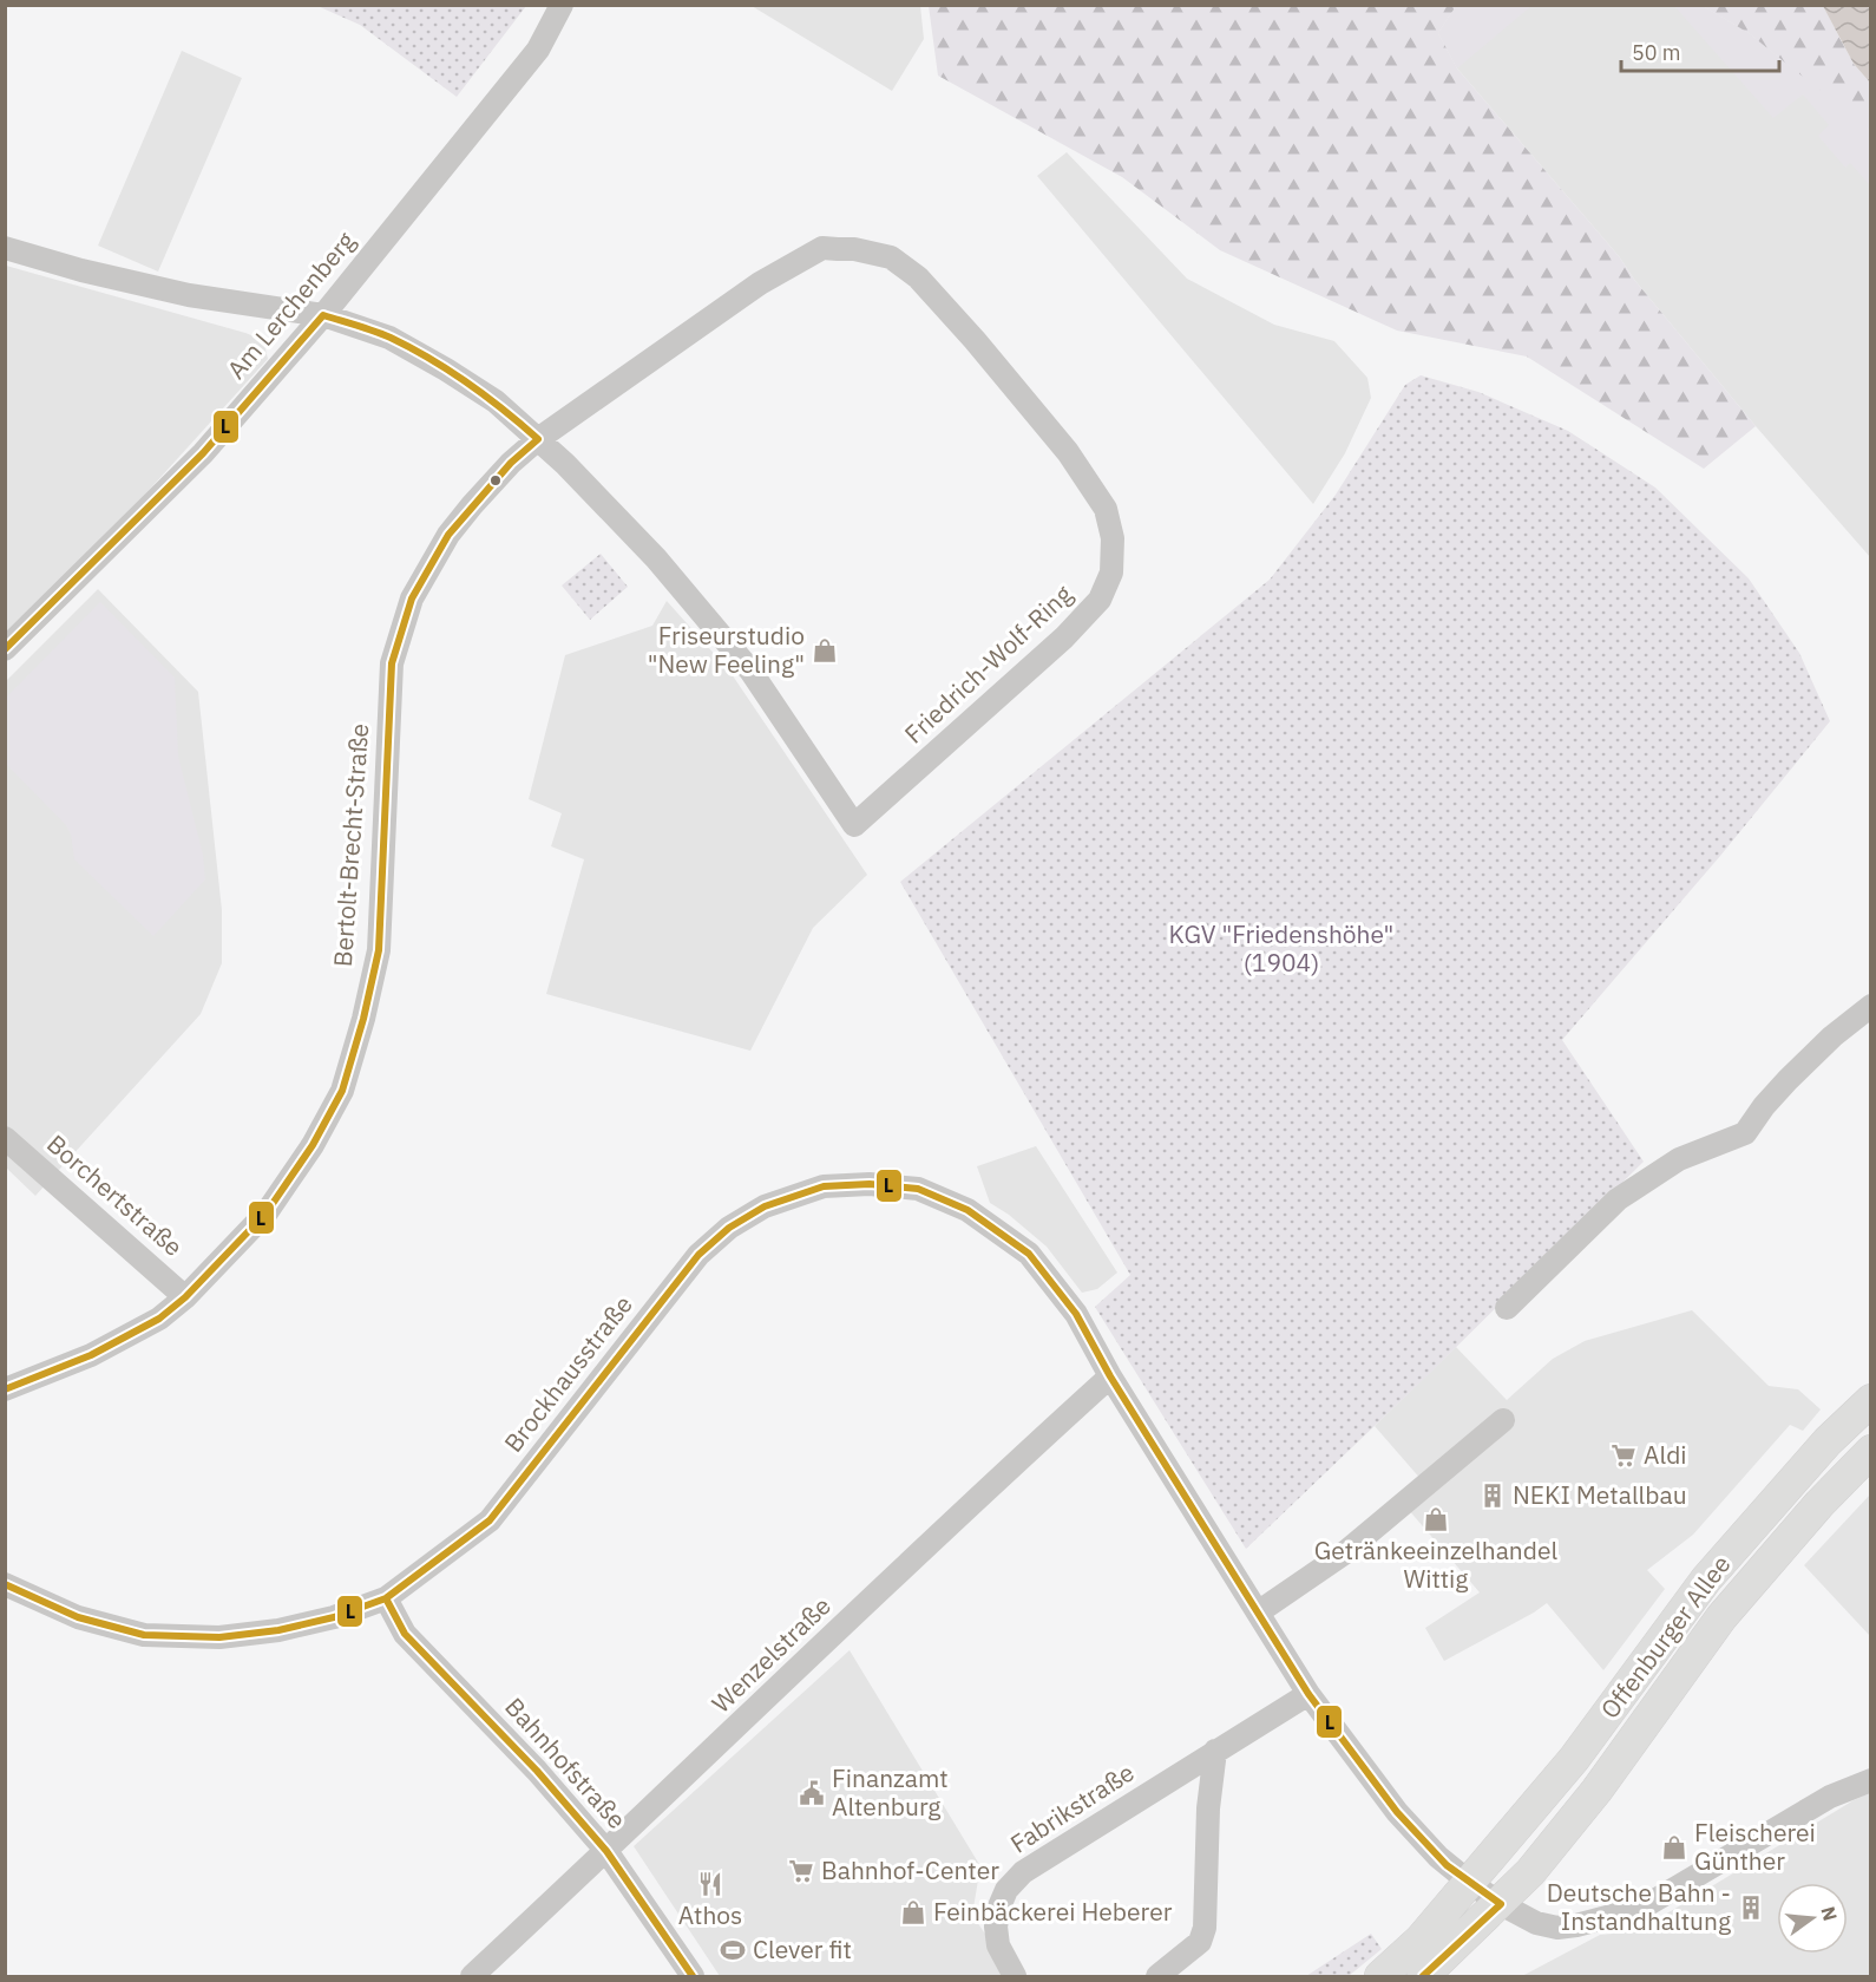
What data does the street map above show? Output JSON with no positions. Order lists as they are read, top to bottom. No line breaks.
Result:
{"streets":{"street":["Am Lerchenberg","Friedrich-Wolf-Ring","Bertolt-Brecht-Straße","Borchertstraße","Brockhausstraße","Offenburger Allee","Wenzelstraße","Bahnhofstraße","Fabrikstraße"]},"crossings":[["Friedrich-Wolf-Ring","Bertolt-Brecht-Straße"],["Bertolt-Brecht-Straße","Borchertstraße"],["Brockhausstraße","Offenburger Allee"],["Brockhausstraße","Wenzelstraße"],["Brockhausstraße","Bahnhofstraße"],["Brockhausstraße","Fabrikstraße"],["Wenzelstraße","Bahnhofstraße"]],"parks":["KGV \"Friedenshöhe\" (1904)"],"places":{"shop":["Friseurstudio \"New Feeling\"","Getränkeeinzelhandel Wittig","Fleischerei Günther","Feinbäckerei Heberer"],"supermarket":["Aldi","Bahnhof-Center"],"building":["NEKI Metallbau","Deutsche Bahn - Instandhaltung"],"public building":["Finanzamt Altenburg"],"restaurant":["Athos"],"sports":["Clever fit"]},"lines":["transit line L"],"scale_bar":"50 m","north":"right"}
